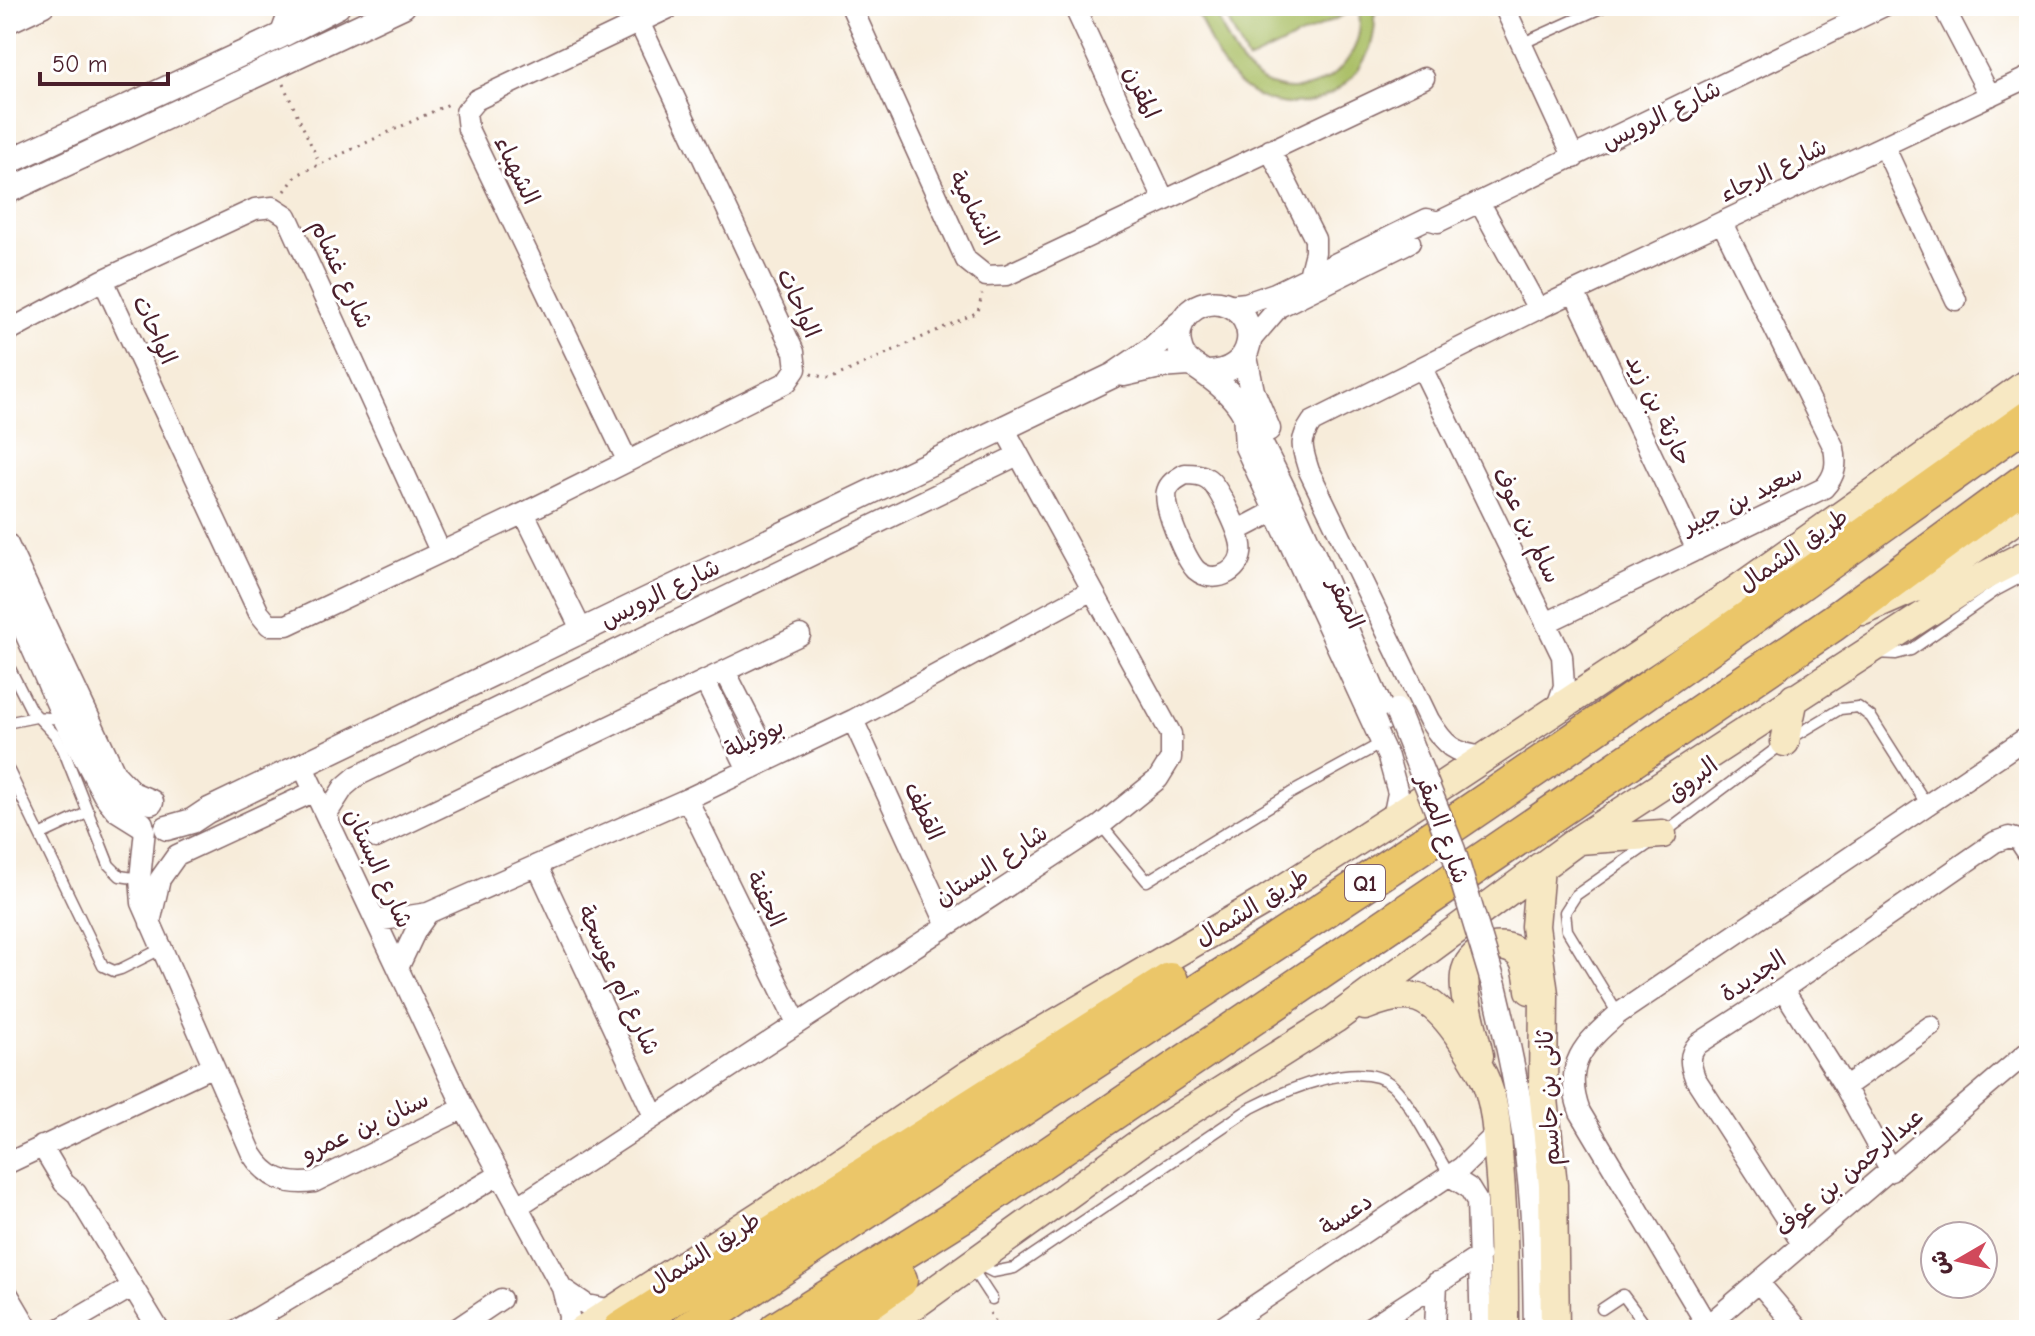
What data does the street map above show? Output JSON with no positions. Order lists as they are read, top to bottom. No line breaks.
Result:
{"streets":{"highway":["طريق الشمال","Q1"],"main road":["ثانى بن جاسم"],"street":["المقرن","شارع الرويس","الشهباء","شارع الرجاء","النشامية","شارع غشام","الواحات","حارثة بن زيد","سعيد بن جبير","سالم بن عوف","الصقر","بووثيلة","القطف","شارع الصقر","شارع البستان","الجفنة","الجديدة","شارع أم عوسجة","سنان بن عمرو","عبدالرحمن بن عوف","دعسة"],"lane":["البروق"]},"crossings":[["المقرن","النشامية"],["شارع الرويس","شارع الصقر"],["شارع الرويس","شارع البستان"],["شارع الرويس","سنان بن عمرو"],["الشهباء","الواحات"],["شارع الرجاء","حارثة بن زيد"],["شارع الرجاء","سعيد بن جبير"],["شارع الرجاء","سالم بن عوف"],["شارع الرجاء","الصقر"],["شارع غشام","الواحات"],["حارثة بن زيد","سعيد بن جبير"],["سعيد بن جبير","سالم بن عوف"],["سالم بن عوف","طريق الشمال"],["طريق الشمال","الصقر"],["الصقر","شارع الصقر"],["بووثيلة","القطف"],["بووثيلة","شارع البستان"],["بووثيلة","الجفنة"],["بووثيلة","شارع أم عوسجة"],["القطف","شارع البستان"],["شارع البستان","الجفنة"],["شارع البستان","شارع أم عوسجة"],["شارع البستان","سنان بن عمرو"],["الجديدة","عبدالرحمن بن عوف"]],"scale_bar":"50 m","north":"left"}
